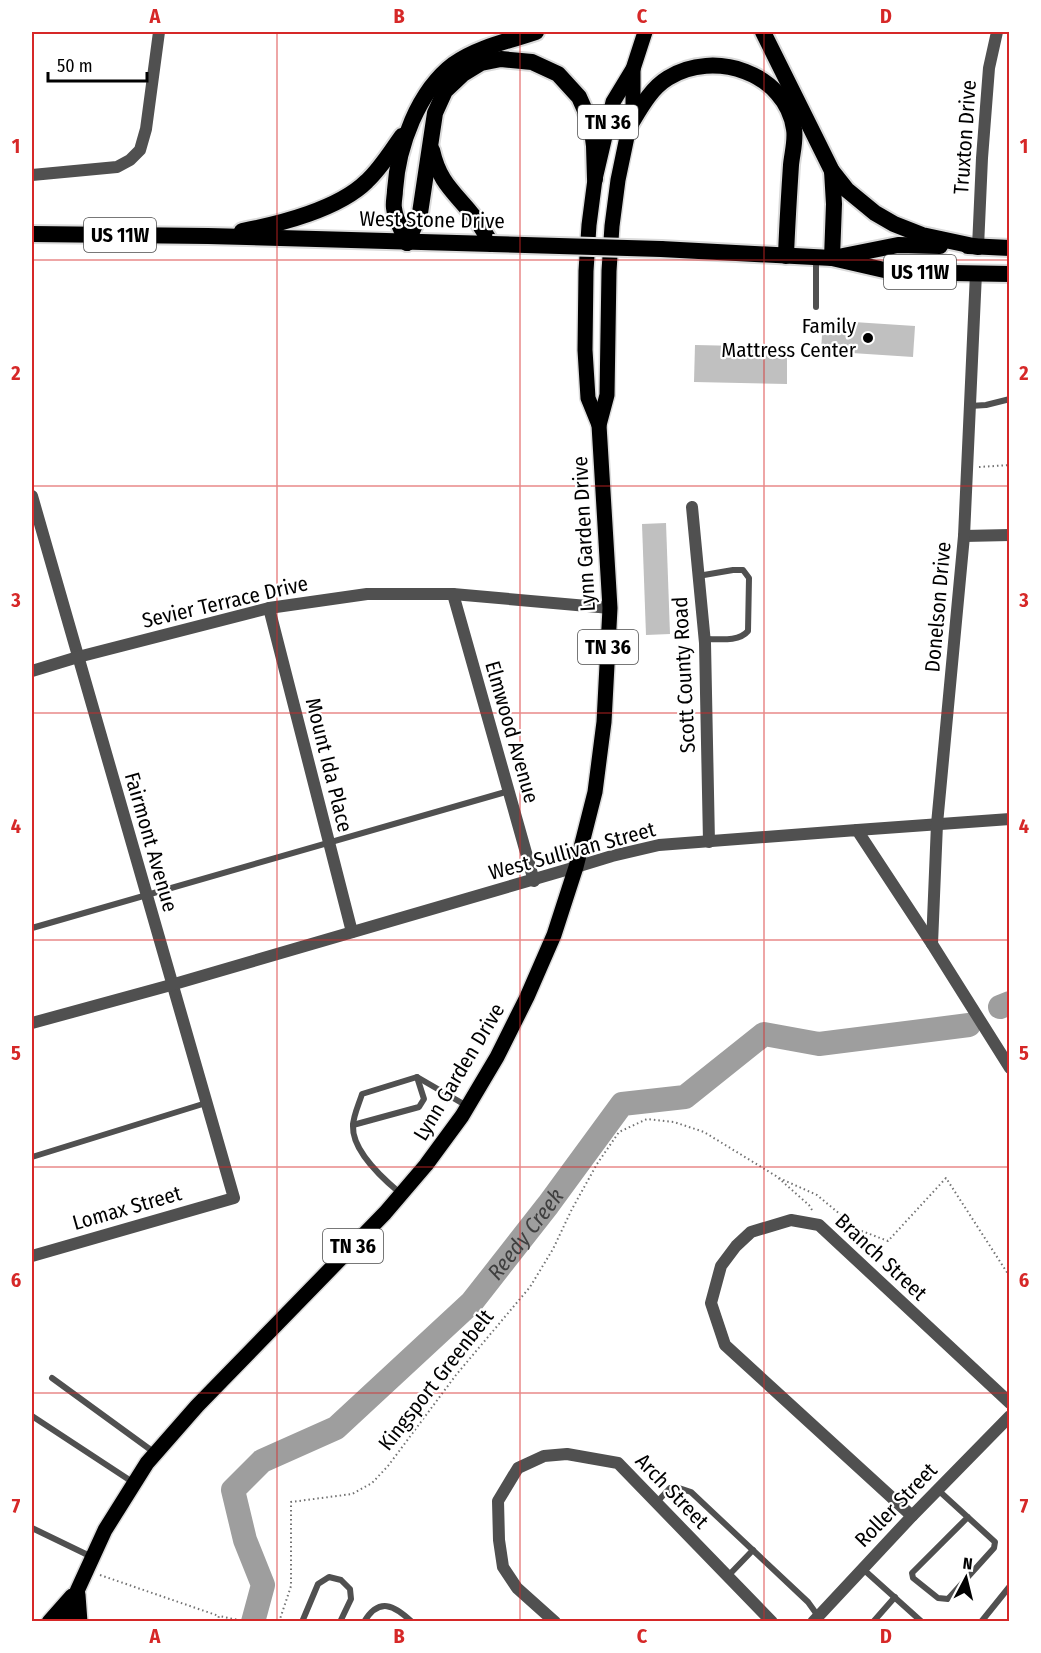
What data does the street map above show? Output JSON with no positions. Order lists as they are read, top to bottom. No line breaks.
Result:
{"streets":{"highway":["West Stone Drive","US 11W"],"main road":["TN 36","Lynn Garden Drive"],"street":["Truxton Drive","Sevier Terrace Drive","Donelson Drive","Scott County Road","Elmwood Avenue","Mount Ida Place","Fairmont Avenue","West Sullivan Street","Lomax Street","Branch Street","Arch Street","Roller Street"],"path":["Kingsport Greenbelt"]},"crossings":[["Truxton Drive","West Stone Drive"],["West Stone Drive","Donelson Drive"],["Lynn Garden Drive","Sevier Terrace Drive"],["Lynn Garden Drive","West Sullivan Street"],["Sevier Terrace Drive","Elmwood Avenue"],["Sevier Terrace Drive","Mount Ida Place"],["Sevier Terrace Drive","Fairmont Avenue"],["Donelson Drive","West Sullivan Street"],["Scott County Road","West Sullivan Street"],["Elmwood Avenue","West Sullivan Street"],["Mount Ida Place","West Sullivan Street"],["Fairmont Avenue","West Sullivan Street"],["Fairmont Avenue","Lomax Street"],["Branch Street","Roller Street"]],"water":["Reedy Creek"],"places":["Family Mattress Center"],"scale_bar":"50 m","north":"top","grid":{"columns":["A","B","C","D"],"rows":["1","2","3","4","5","6","7"]}}
